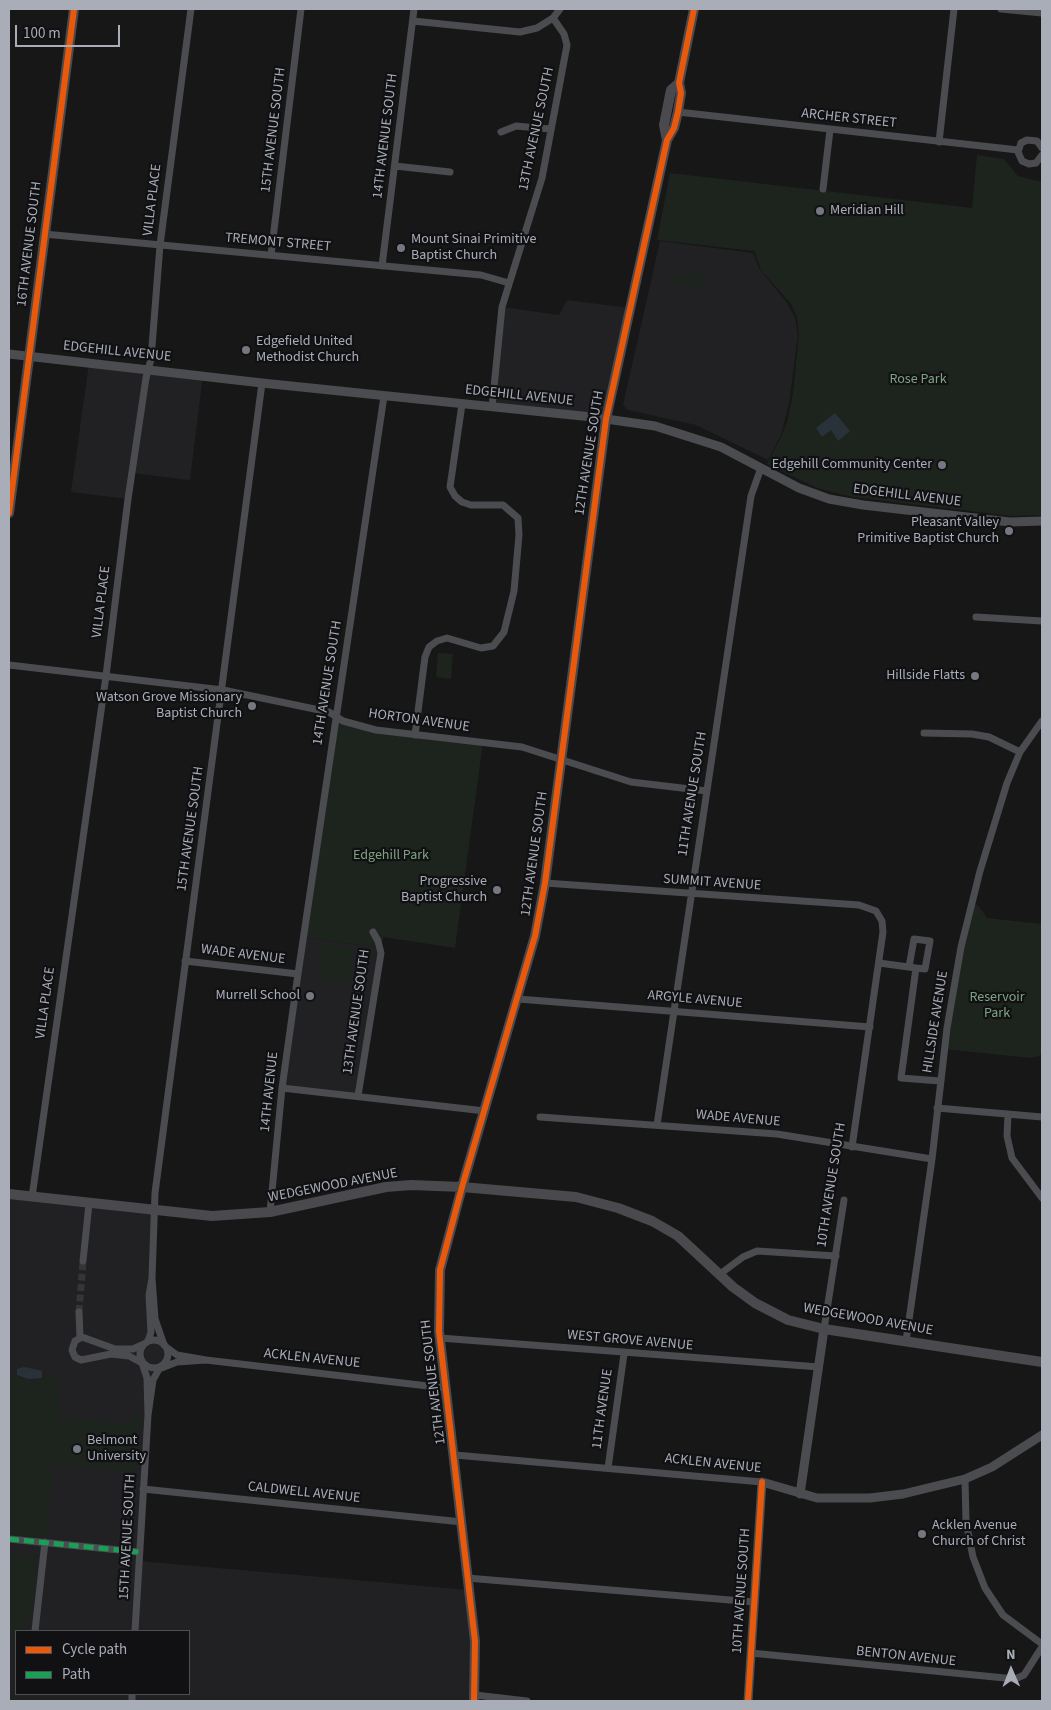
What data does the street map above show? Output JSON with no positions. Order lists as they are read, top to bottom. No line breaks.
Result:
{"streets":{"main road":["16TH AVENUE SOUTH","12TH AVENUE SOUTH","WEDGEWOOD AVENUE"],"street":["ARCHER STREET","13TH AVENUE SOUTH","15TH AVENUE SOUTH","14TH AVENUE SOUTH","VILLA PLACE","TREMONT STREET","EDGEHILL AVENUE","HORTON AVENUE","11TH AVENUE SOUTH","SUMMIT AVENUE","WADE AVENUE","ARGYLE AVENUE","HILLSIDE AVENUE","14TH AVENUE","10TH AVENUE SOUTH","WEST GROVE AVENUE","ACKLEN AVENUE","11TH AVENUE","CALDWELL AVENUE","BENTON AVENUE"]},"crossings":[["ARCHER STREET","12TH AVENUE SOUTH"],["13TH AVENUE SOUTH","TREMONT STREET"],["13TH AVENUE SOUTH","EDGEHILL AVENUE"],["15TH AVENUE SOUTH","TREMONT STREET"],["15TH AVENUE SOUTH","EDGEHILL AVENUE"],["15TH AVENUE SOUTH","HORTON AVENUE"],["15TH AVENUE SOUTH","WADE AVENUE"],["15TH AVENUE SOUTH","WEDGEWOOD AVENUE"],["15TH AVENUE SOUTH","ACKLEN AVENUE"],["15TH AVENUE SOUTH","CALDWELL AVENUE"],["14TH AVENUE SOUTH","TREMONT STREET"],["14TH AVENUE SOUTH","EDGEHILL AVENUE"],["14TH AVENUE SOUTH","HORTON AVENUE"],["14TH AVENUE SOUTH","WADE AVENUE"],["14TH AVENUE SOUTH","14TH AVENUE"],["VILLA PLACE","TREMONT STREET"],["VILLA PLACE","EDGEHILL AVENUE"],["VILLA PLACE","HORTON AVENUE"],["VILLA PLACE","WEDGEWOOD AVENUE"],["TREMONT STREET","16TH AVENUE SOUTH"],["16TH AVENUE SOUTH","EDGEHILL AVENUE"],["EDGEHILL AVENUE","12TH AVENUE SOUTH"],["EDGEHILL AVENUE","11TH AVENUE SOUTH"],["12TH AVENUE SOUTH","HORTON AVENUE"],["12TH AVENUE SOUTH","SUMMIT AVENUE"],["12TH AVENUE SOUTH","ARGYLE AVENUE"],["12TH AVENUE SOUTH","WEDGEWOOD AVENUE"],["12TH AVENUE SOUTH","WEST GROVE AVENUE"],["12TH AVENUE SOUTH","ACKLEN AVENUE"],["12TH AVENUE SOUTH","CALDWELL AVENUE"],["HORTON AVENUE","11TH AVENUE SOUTH"],["11TH AVENUE SOUTH","SUMMIT AVENUE"],["11TH AVENUE SOUTH","WADE AVENUE"],["11TH AVENUE SOUTH","ARGYLE AVENUE"],["SUMMIT AVENUE","10TH AVENUE SOUTH"],["WADE AVENUE","HILLSIDE AVENUE"],["WADE AVENUE","14TH AVENUE"],["WADE AVENUE","10TH AVENUE SOUTH"],["ARGYLE AVENUE","10TH AVENUE SOUTH"],["HILLSIDE AVENUE","WEDGEWOOD AVENUE"],["14TH AVENUE","WEDGEWOOD AVENUE"],["10TH AVENUE SOUTH","WEDGEWOOD AVENUE"],["10TH AVENUE SOUTH","WEST GROVE AVENUE"],["10TH AVENUE SOUTH","ACKLEN AVENUE"],["10TH AVENUE SOUTH","BENTON AVENUE"],["WEST GROVE AVENUE","11TH AVENUE"],["ACKLEN AVENUE","11TH AVENUE"]],"parks":["Rose Park","Edgehill Park","Reservoir Park"],"places":["Meridian Hill","Mount Sinai Primitive Baptist Church","Edgefield United Methodist Church","Edgehill Community Center","Pleasant Valley Primitive Baptist Church","Hillside Flatts","Watson Grove Missionary Baptist Church","Progressive Baptist Church","Murrell School","Belmont University","Acklen Avenue Church of Christ"],"legend":["Cycle path","Path"],"scale_bar":"100 m","north":"top"}
